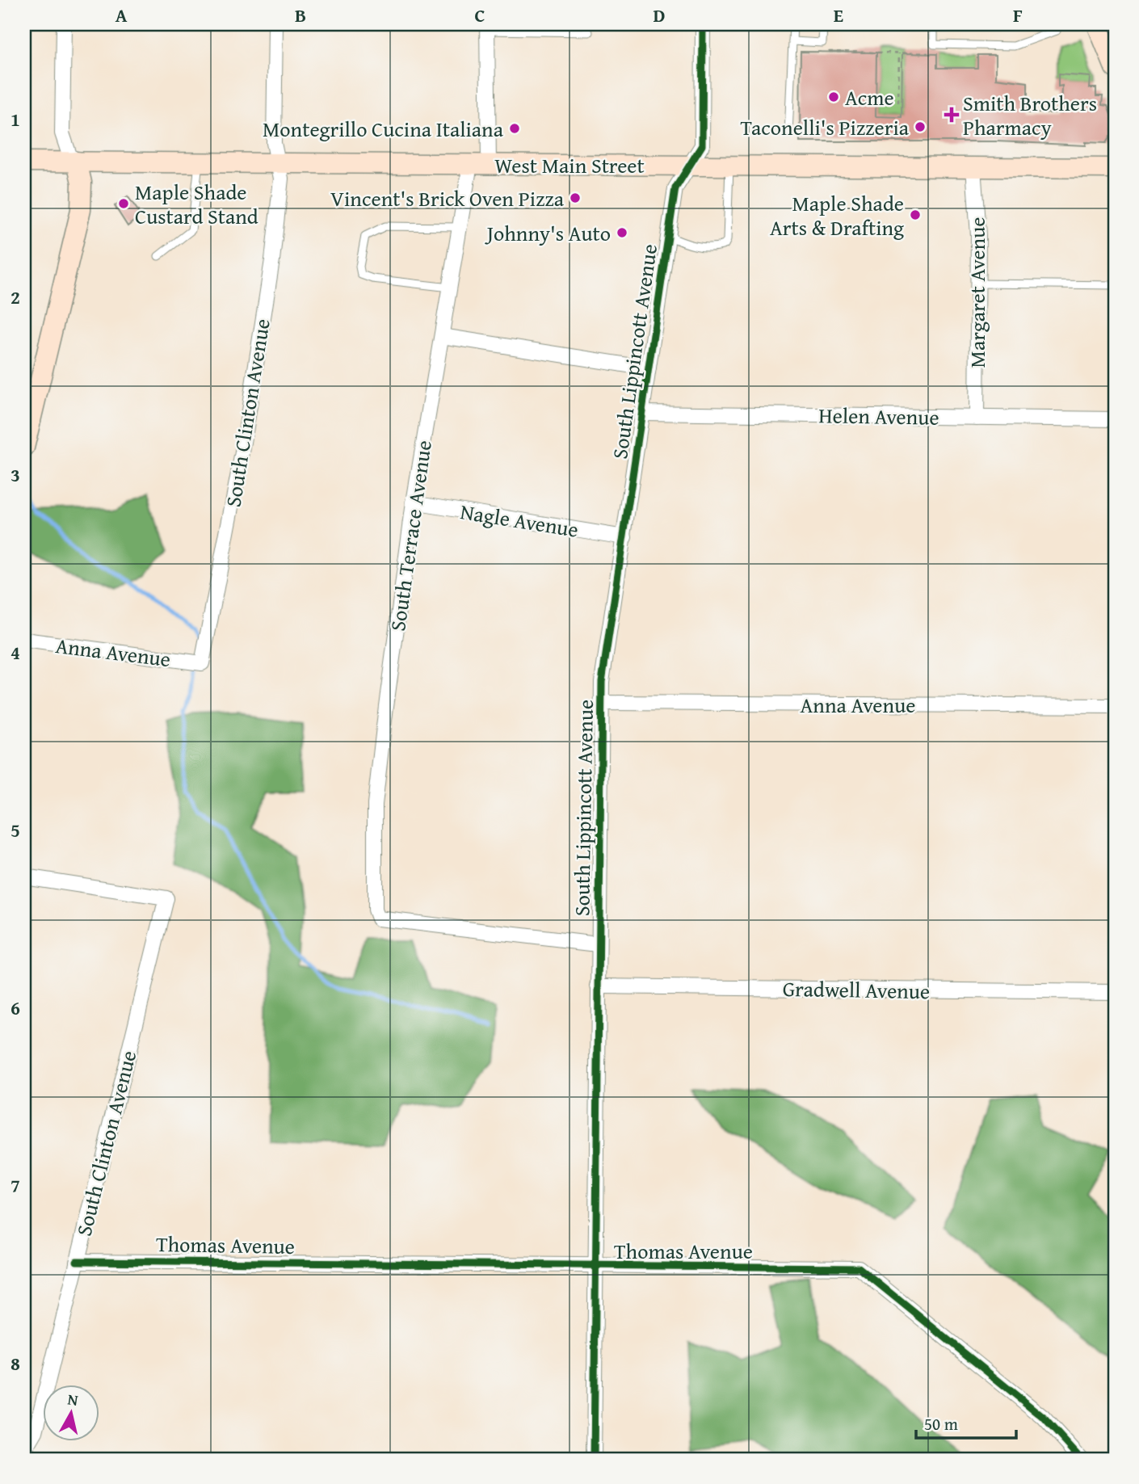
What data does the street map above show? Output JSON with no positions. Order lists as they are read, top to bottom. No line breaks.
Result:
{"streets":{"main road":["West Main Street"],"street":["Margaret Avenue","South Lippincott Avenue","South Clinton Avenue","Helen Avenue","Nagle Avenue","South Terrace Avenue","Anna Avenue","Gradwell Avenue","Thomas Avenue"]},"crossings":[["West Main Street","Margaret Avenue"],["West Main Street","South Lippincott Avenue"],["West Main Street","South Clinton Avenue"],["West Main Street","South Terrace Avenue"],["Margaret Avenue","Helen Avenue"],["South Lippincott Avenue","Helen Avenue"],["South Lippincott Avenue","Nagle Avenue"],["South Lippincott Avenue","South Terrace Avenue"],["South Lippincott Avenue","Anna Avenue"],["South Lippincott Avenue","Gradwell Avenue"],["South Lippincott Avenue","Thomas Avenue"],["South Clinton Avenue","Anna Avenue"],["South Clinton Avenue","Thomas Avenue"],["Nagle Avenue","South Terrace Avenue"]],"places":{"other":["Acme","Taconelli's Pizzeria","Montegrillo Cucina Italiana","Vincent's Brick Oven Pizza","Maple Shade Custard Stand","Maple Shade Arts & Drafting","Johnny's Auto"],"health":["Smith Brothers Pharmacy"]},"scale_bar":"50 m","north":"top","grid":{"columns":["A","B","C","D","E","F"],"rows":["1","2","3","4","5","6","7","8"]}}
